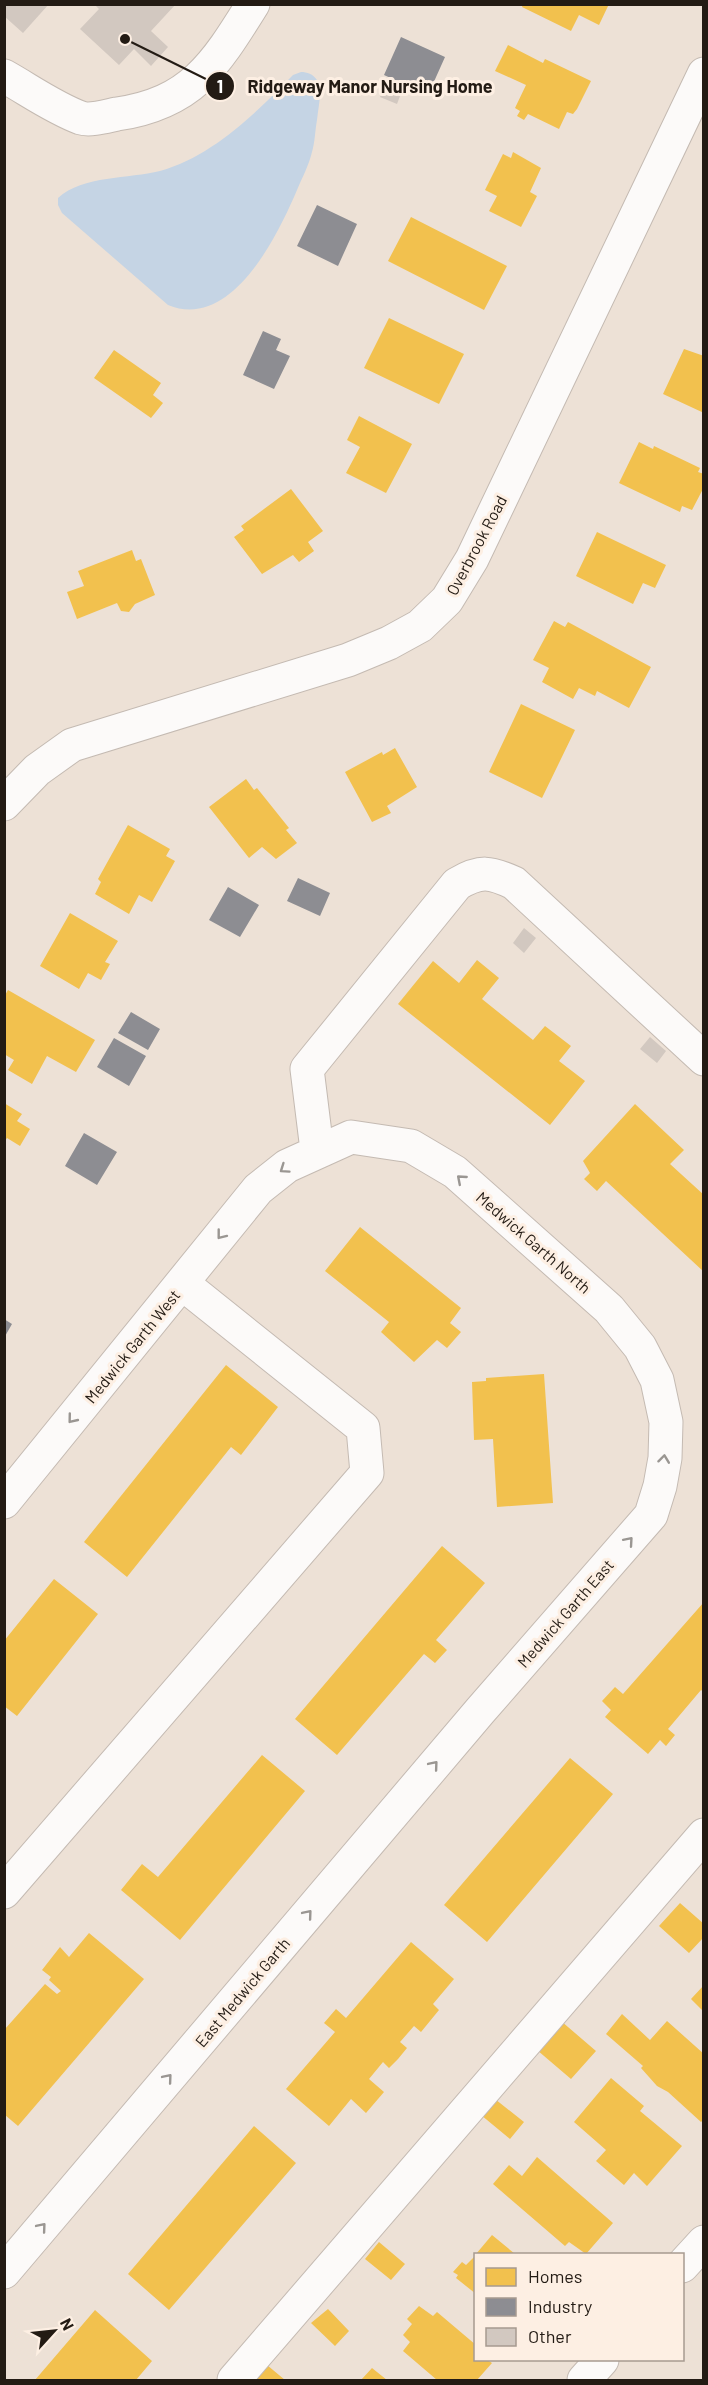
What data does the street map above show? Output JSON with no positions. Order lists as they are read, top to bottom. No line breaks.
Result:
{"streets":{"street":["Overbrook Road","Medwick Garth North","Medwick Garth West","Medwick Garth East","East Medwick Garth"]},"crossings":[["Medwick Garth North","Medwick Garth West"],["Medwick Garth North","Medwick Garth East"],["Medwick Garth East","East Medwick Garth"]],"one_way":["Medwick Garth West","Medwick Garth East"],"places":["Ridgeway Manor Nursing Home"],"legend":["Homes","Industry","Other"],"north":"top right"}
